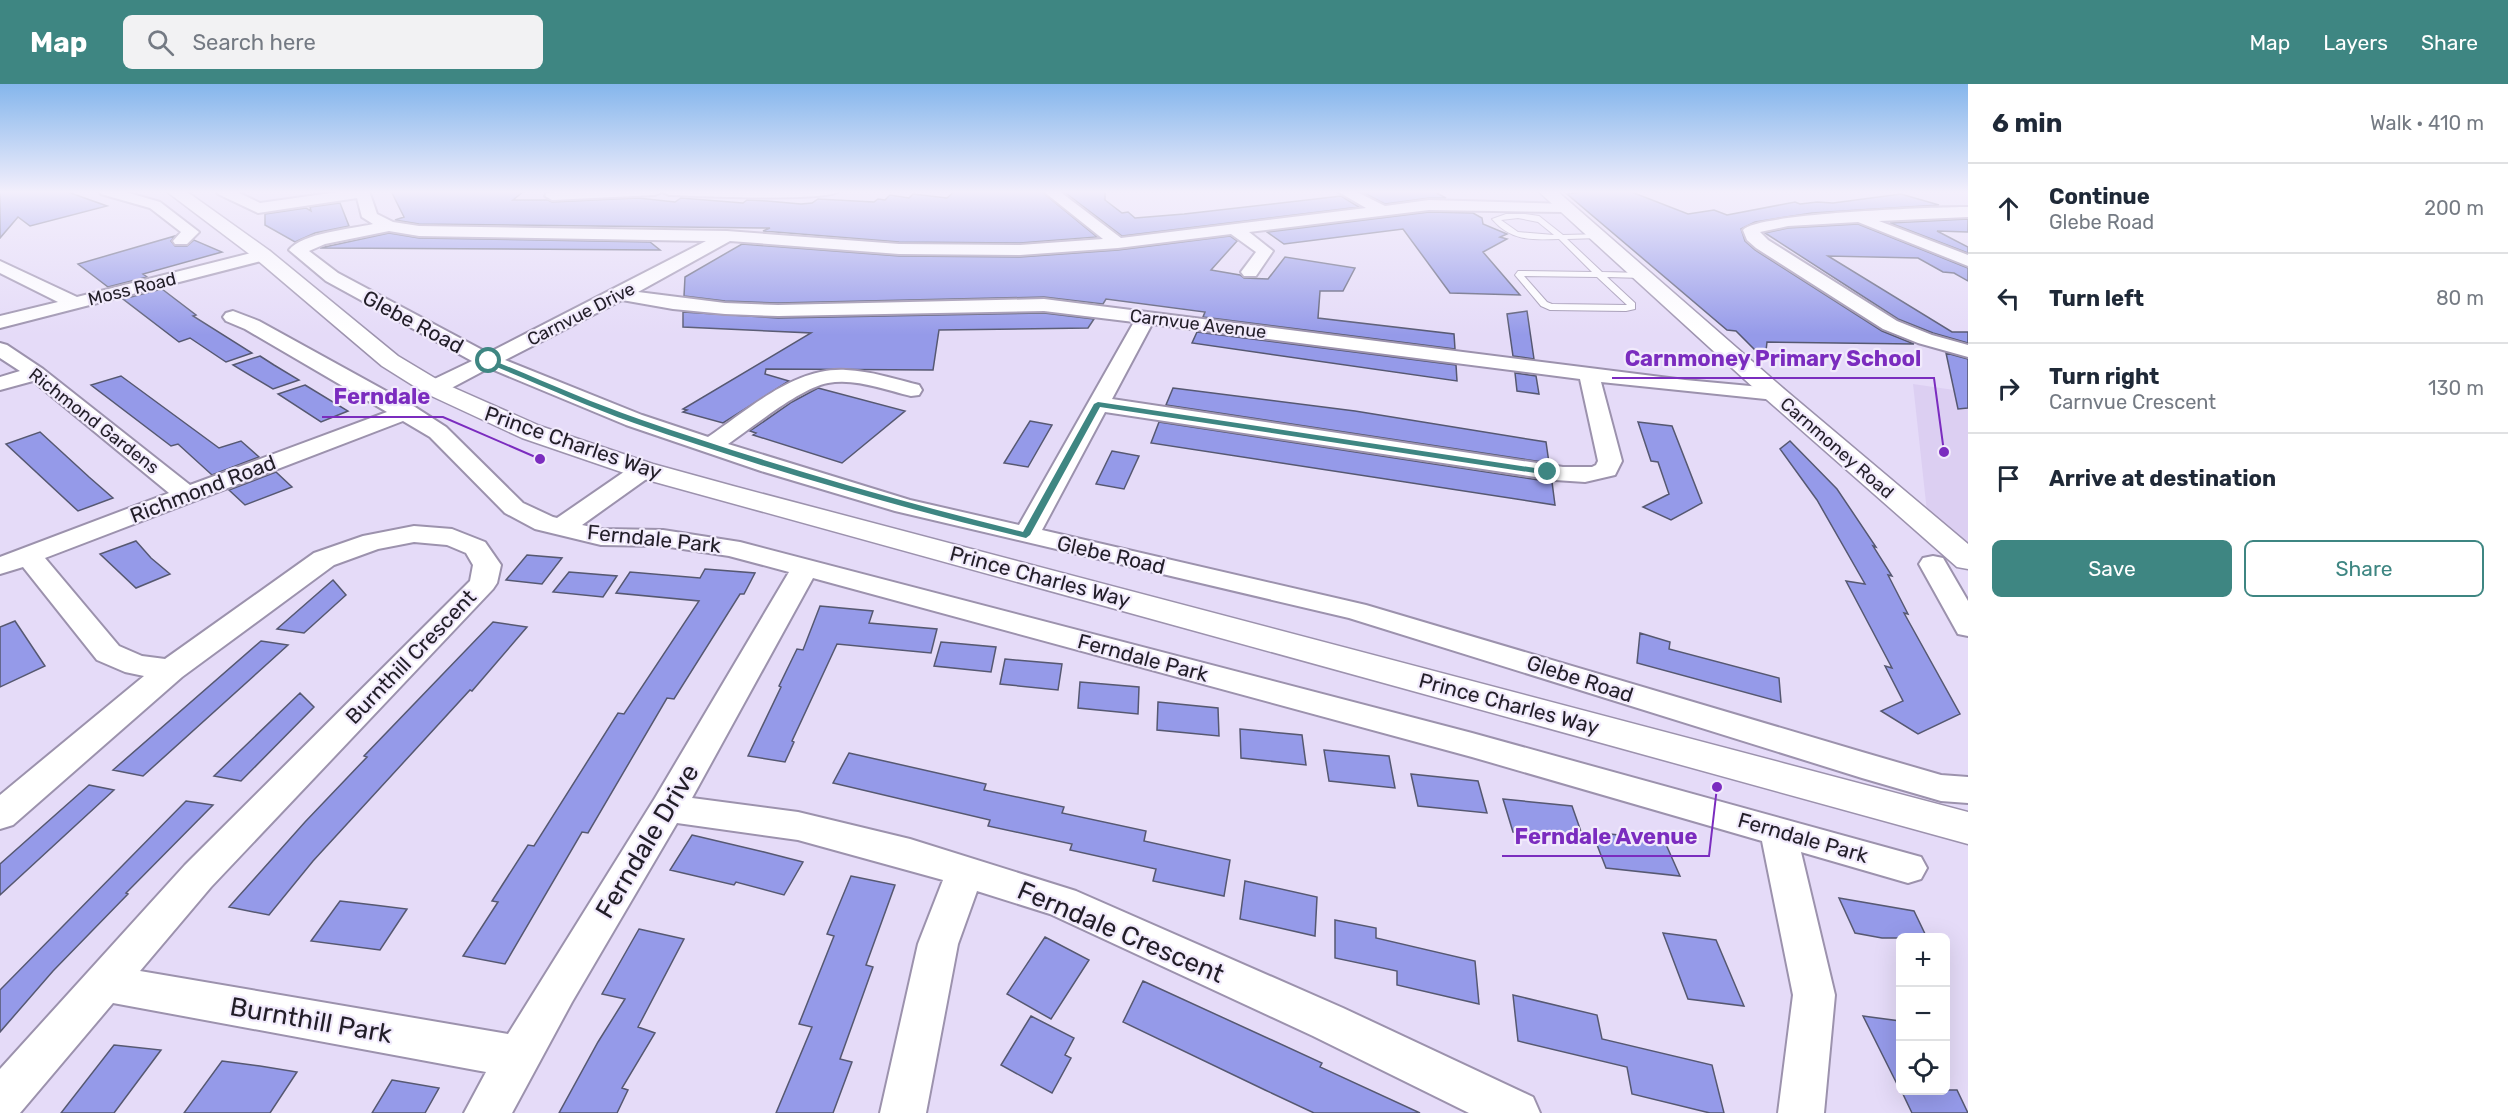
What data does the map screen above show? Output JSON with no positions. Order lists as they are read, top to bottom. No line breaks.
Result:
{"streets":{"street":["Moss Road","Carnvue Drive","Glebe Road","Carnvue Avenue","Richmond Gardens","Prince Charles Way","Carnmoney Road","Richmond Road","Ferndale Park","Burnthill Crescent","Ferndale Drive","Ferndale Crescent","Burnthill Park"]},"crossings":[["Moss Road","Prince Charles Way"],["Carnvue Drive","Glebe Road"],["Carnvue Drive","Carnvue Avenue"],["Carnvue Drive","Prince Charles Way"],["Carnvue Avenue","Carnmoney Road"],["Richmond Gardens","Richmond Road"],["Richmond Road","Ferndale Park"],["Ferndale Park","Ferndale Drive"],["Burnthill Crescent","Burnthill Park"],["Ferndale Drive","Ferndale Crescent"],["Ferndale Drive","Burnthill Park"]],"places":["Carnmoney Primary School","Ferndale","Ferndale Avenue"],"page":{"header":"Map","search":"Search here","nav":["Map","Layers","Share"],"heading":["6 min","Walk · 410 m"],"list":[["Continue","Glebe Road","200 m"],["Turn left","80 m"],["Turn right","Carnvue Crescent","130 m"],"Arrive at destination"],"buttons":["Save","Share"],"map_buttons":["+","−"]}}
